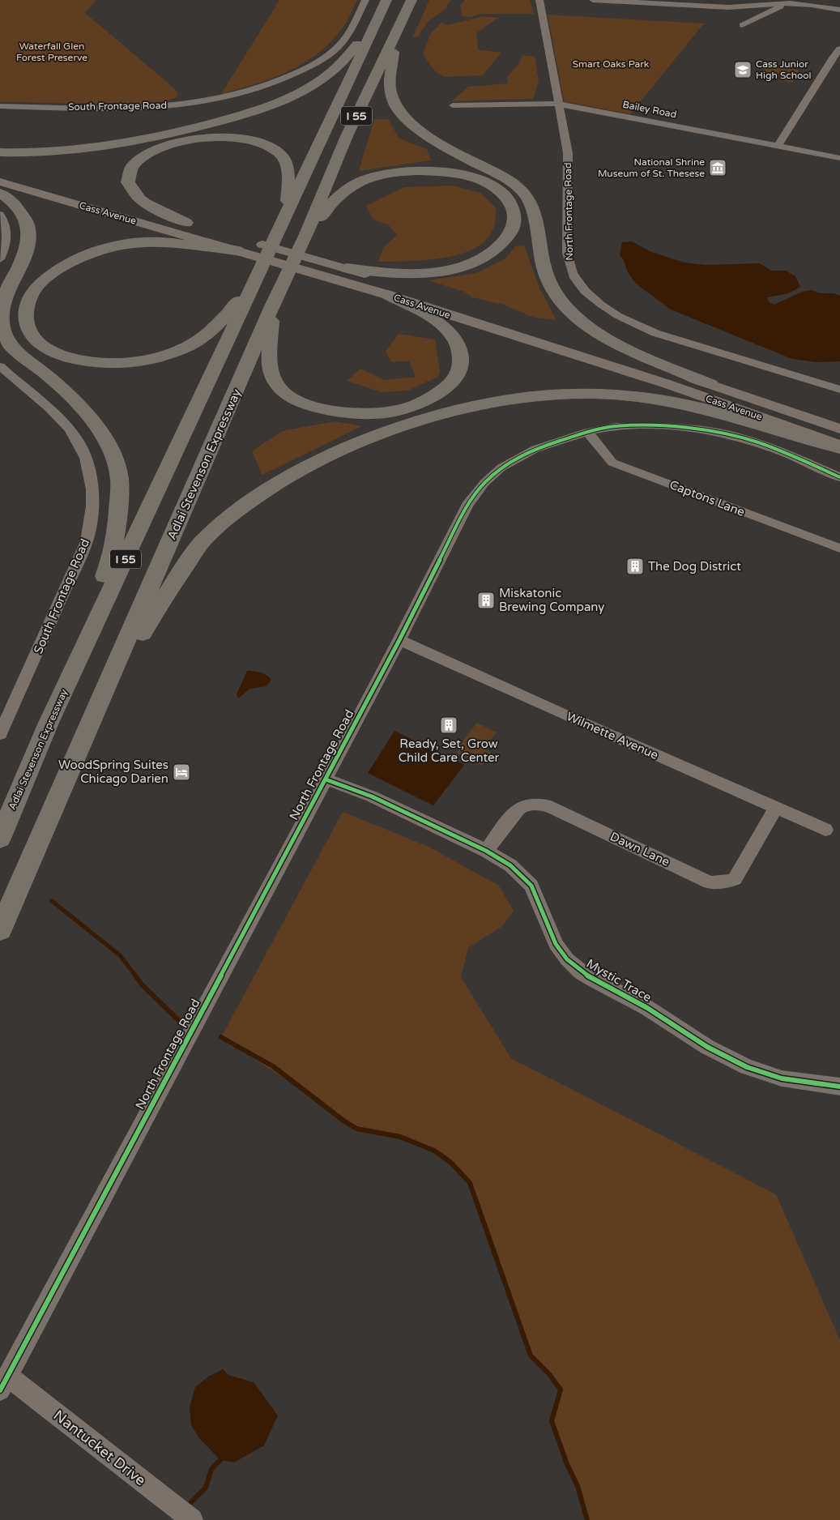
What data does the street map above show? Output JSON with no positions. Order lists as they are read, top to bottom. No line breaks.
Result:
{"streets":{"highway":["I 55","Adlai Stevenson Expressway"],"main road":["Cass Avenue"],"street":["South Frontage Road","Bailey Road","North Frontage Road","Captons Lane","Wilmette Avenue","Dawn Lane","Mystic Trace","Nantucket Drive"]},"crossings":[["Bailey Road","North Frontage Road"],["North Frontage Road","Captons Lane"],["North Frontage Road","Wilmette Avenue"],["North Frontage Road","Mystic Trace"],["North Frontage Road","Nantucket Drive"],["Wilmette Avenue","Dawn Lane"],["Dawn Lane","Mystic Trace"]],"parks":["Waterfall Glen Forest Preserve","Smart Oaks Park"],"places":{"school or university":["Cass Junior High School"],"museum":["National Shrine Museum of St. Thesese"],"building":["The Dog District","Miskatonic Brewing Company","Ready, Set, Grow Child Care Center"],"hotel":["WoodSpring Suites Chicago Darien"]}}
